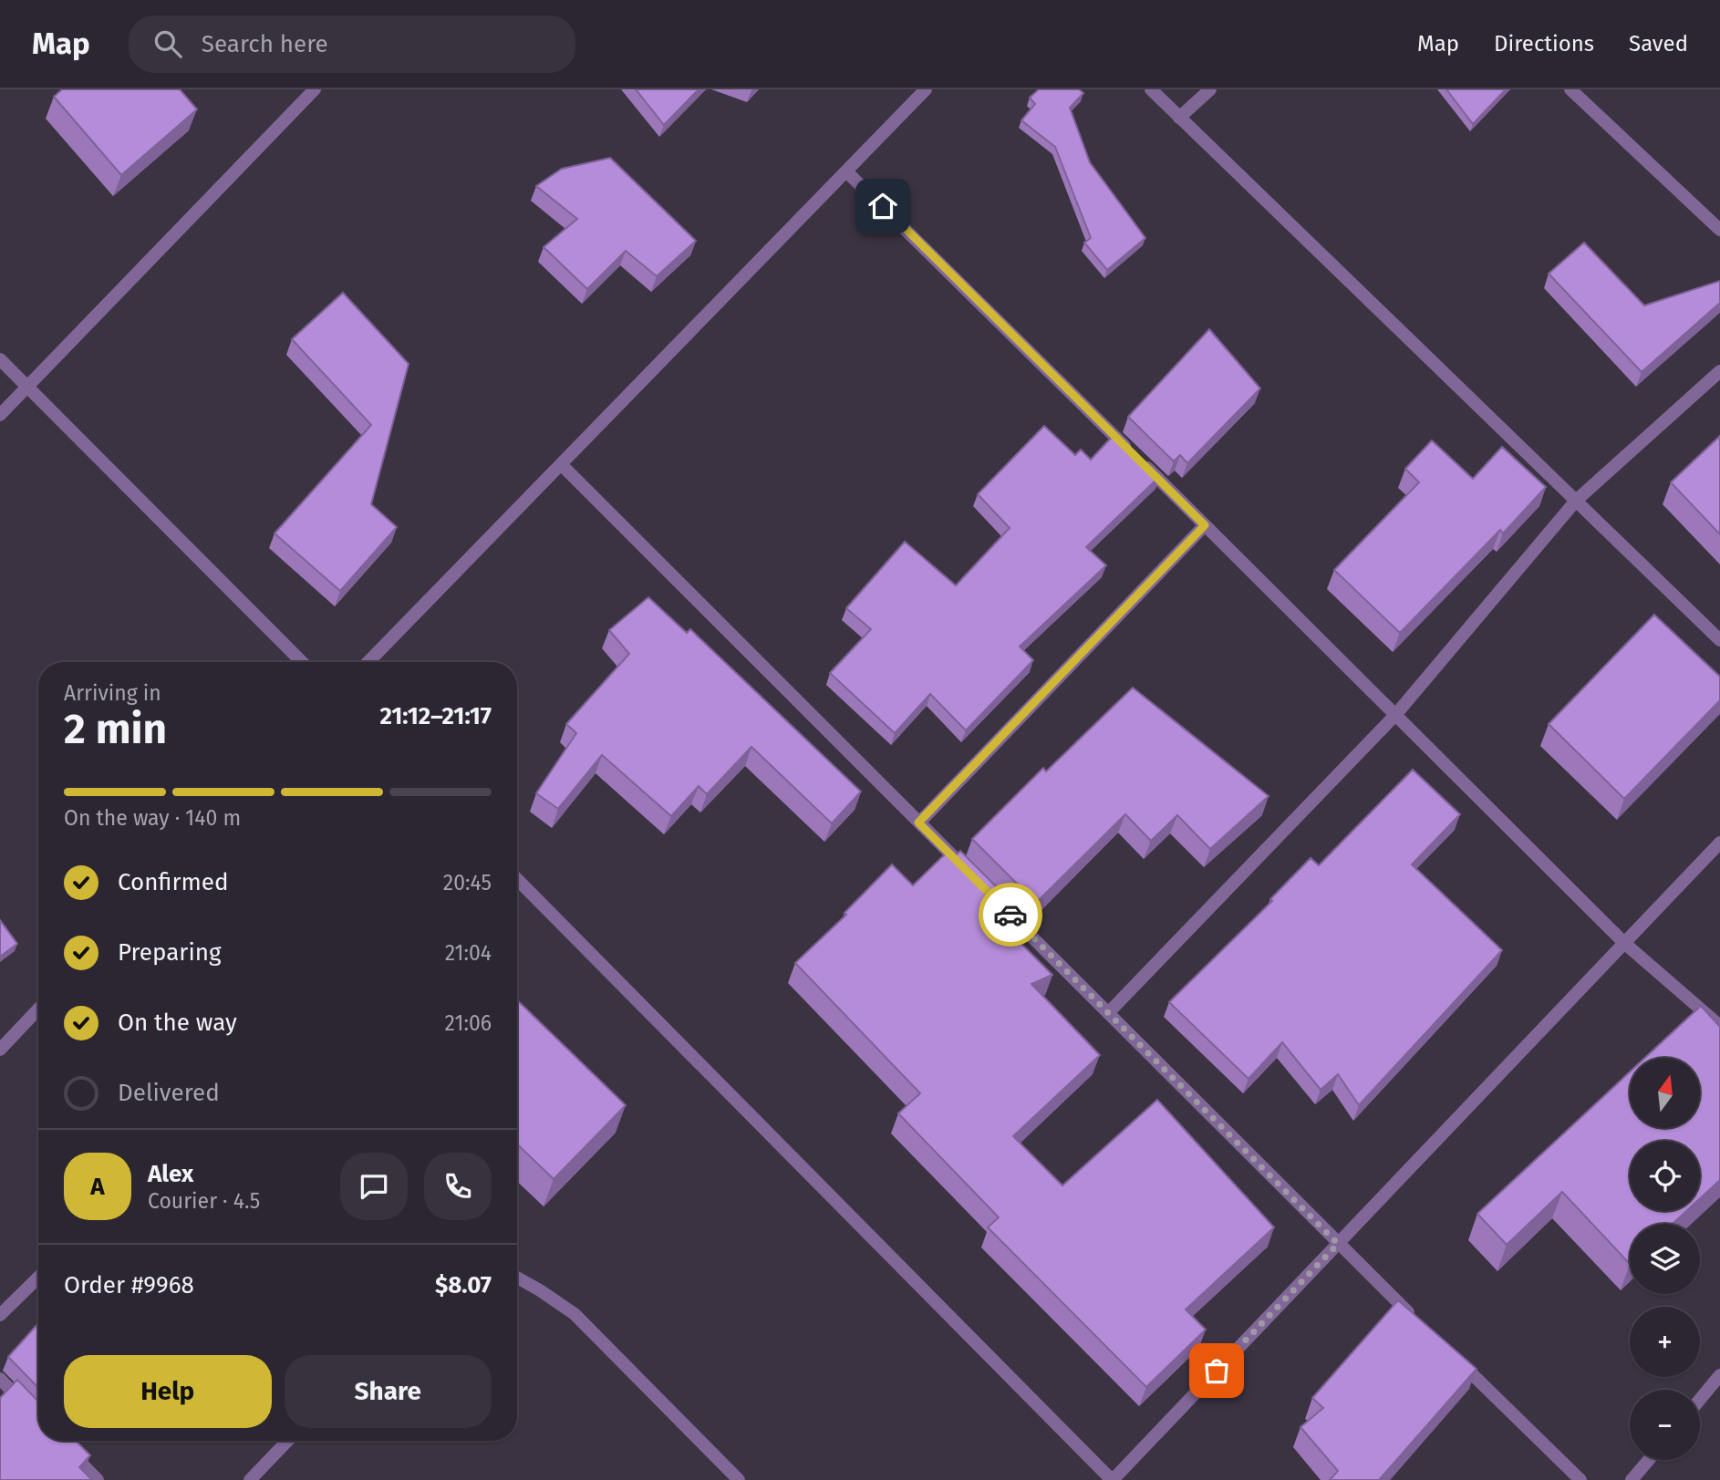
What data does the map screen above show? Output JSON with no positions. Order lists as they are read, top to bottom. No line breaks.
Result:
{"north":"top","page":{"header":"Map","search":"Search here","nav":["Map","Directions","Saved"],"heading":["2 min","Arriving in","21:12–21:17"],"panel":["Alex","Courier · 4.5","Order #9968","$8.07"],"bar":"On the way · 140 m","list":[["Confirmed","20:45"],["Preparing","21:04"],["On the way","21:06"],"Delivered"],"map_buttons":["+","−"],"round":"A","buttons":["Help","Share"]}}
